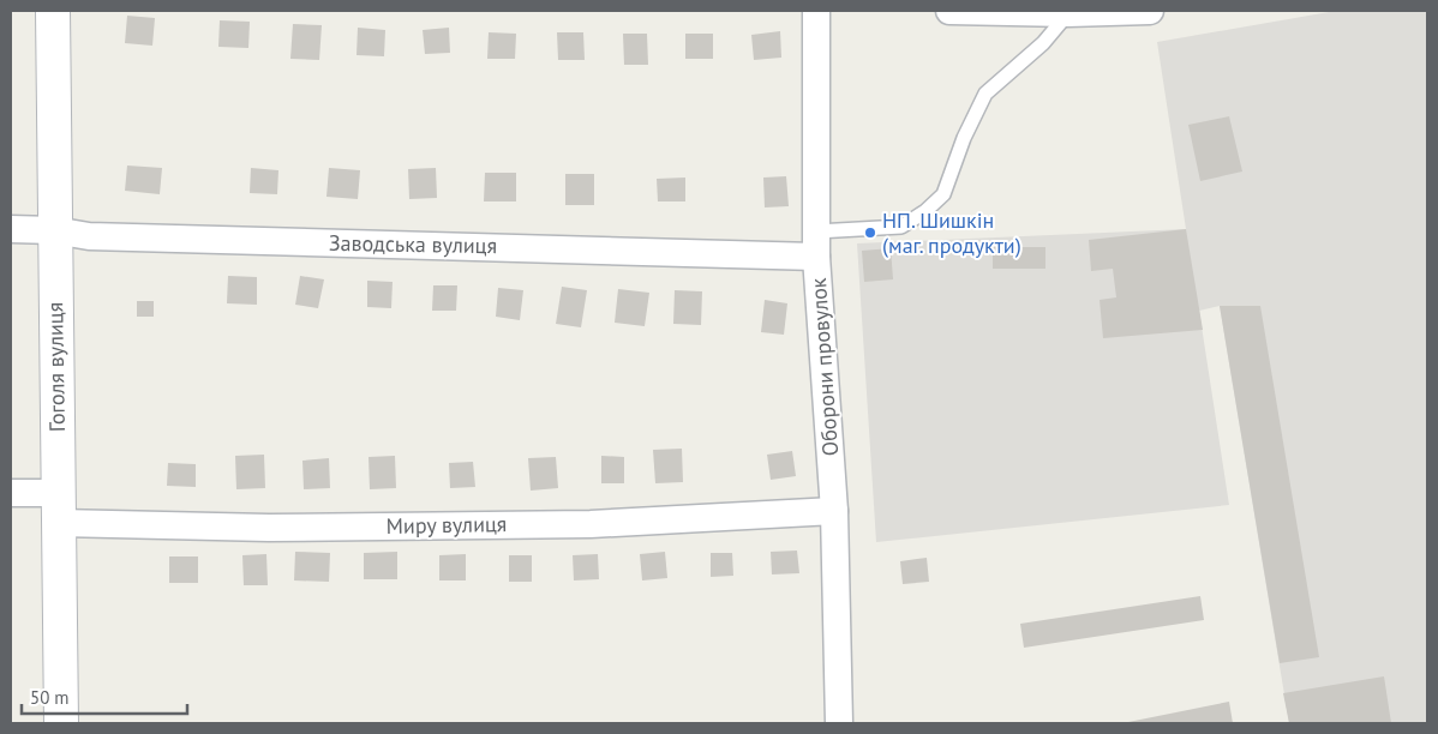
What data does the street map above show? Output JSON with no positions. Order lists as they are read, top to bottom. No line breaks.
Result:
{"streets":{"street":["Заводська вулиця","Гоголя вулиця","Оборони провулок","Миру вулиця"]},"crossings":[["Заводська вулиця","Гоголя вулиця"],["Заводська вулиця","Оборони провулок"],["Гоголя вулиця","Миру вулиця"],["Оборони провулок","Миру вулиця"]],"places":["НП. Шишкін (маг. продукти)"],"scale_bar":"50 m"}
